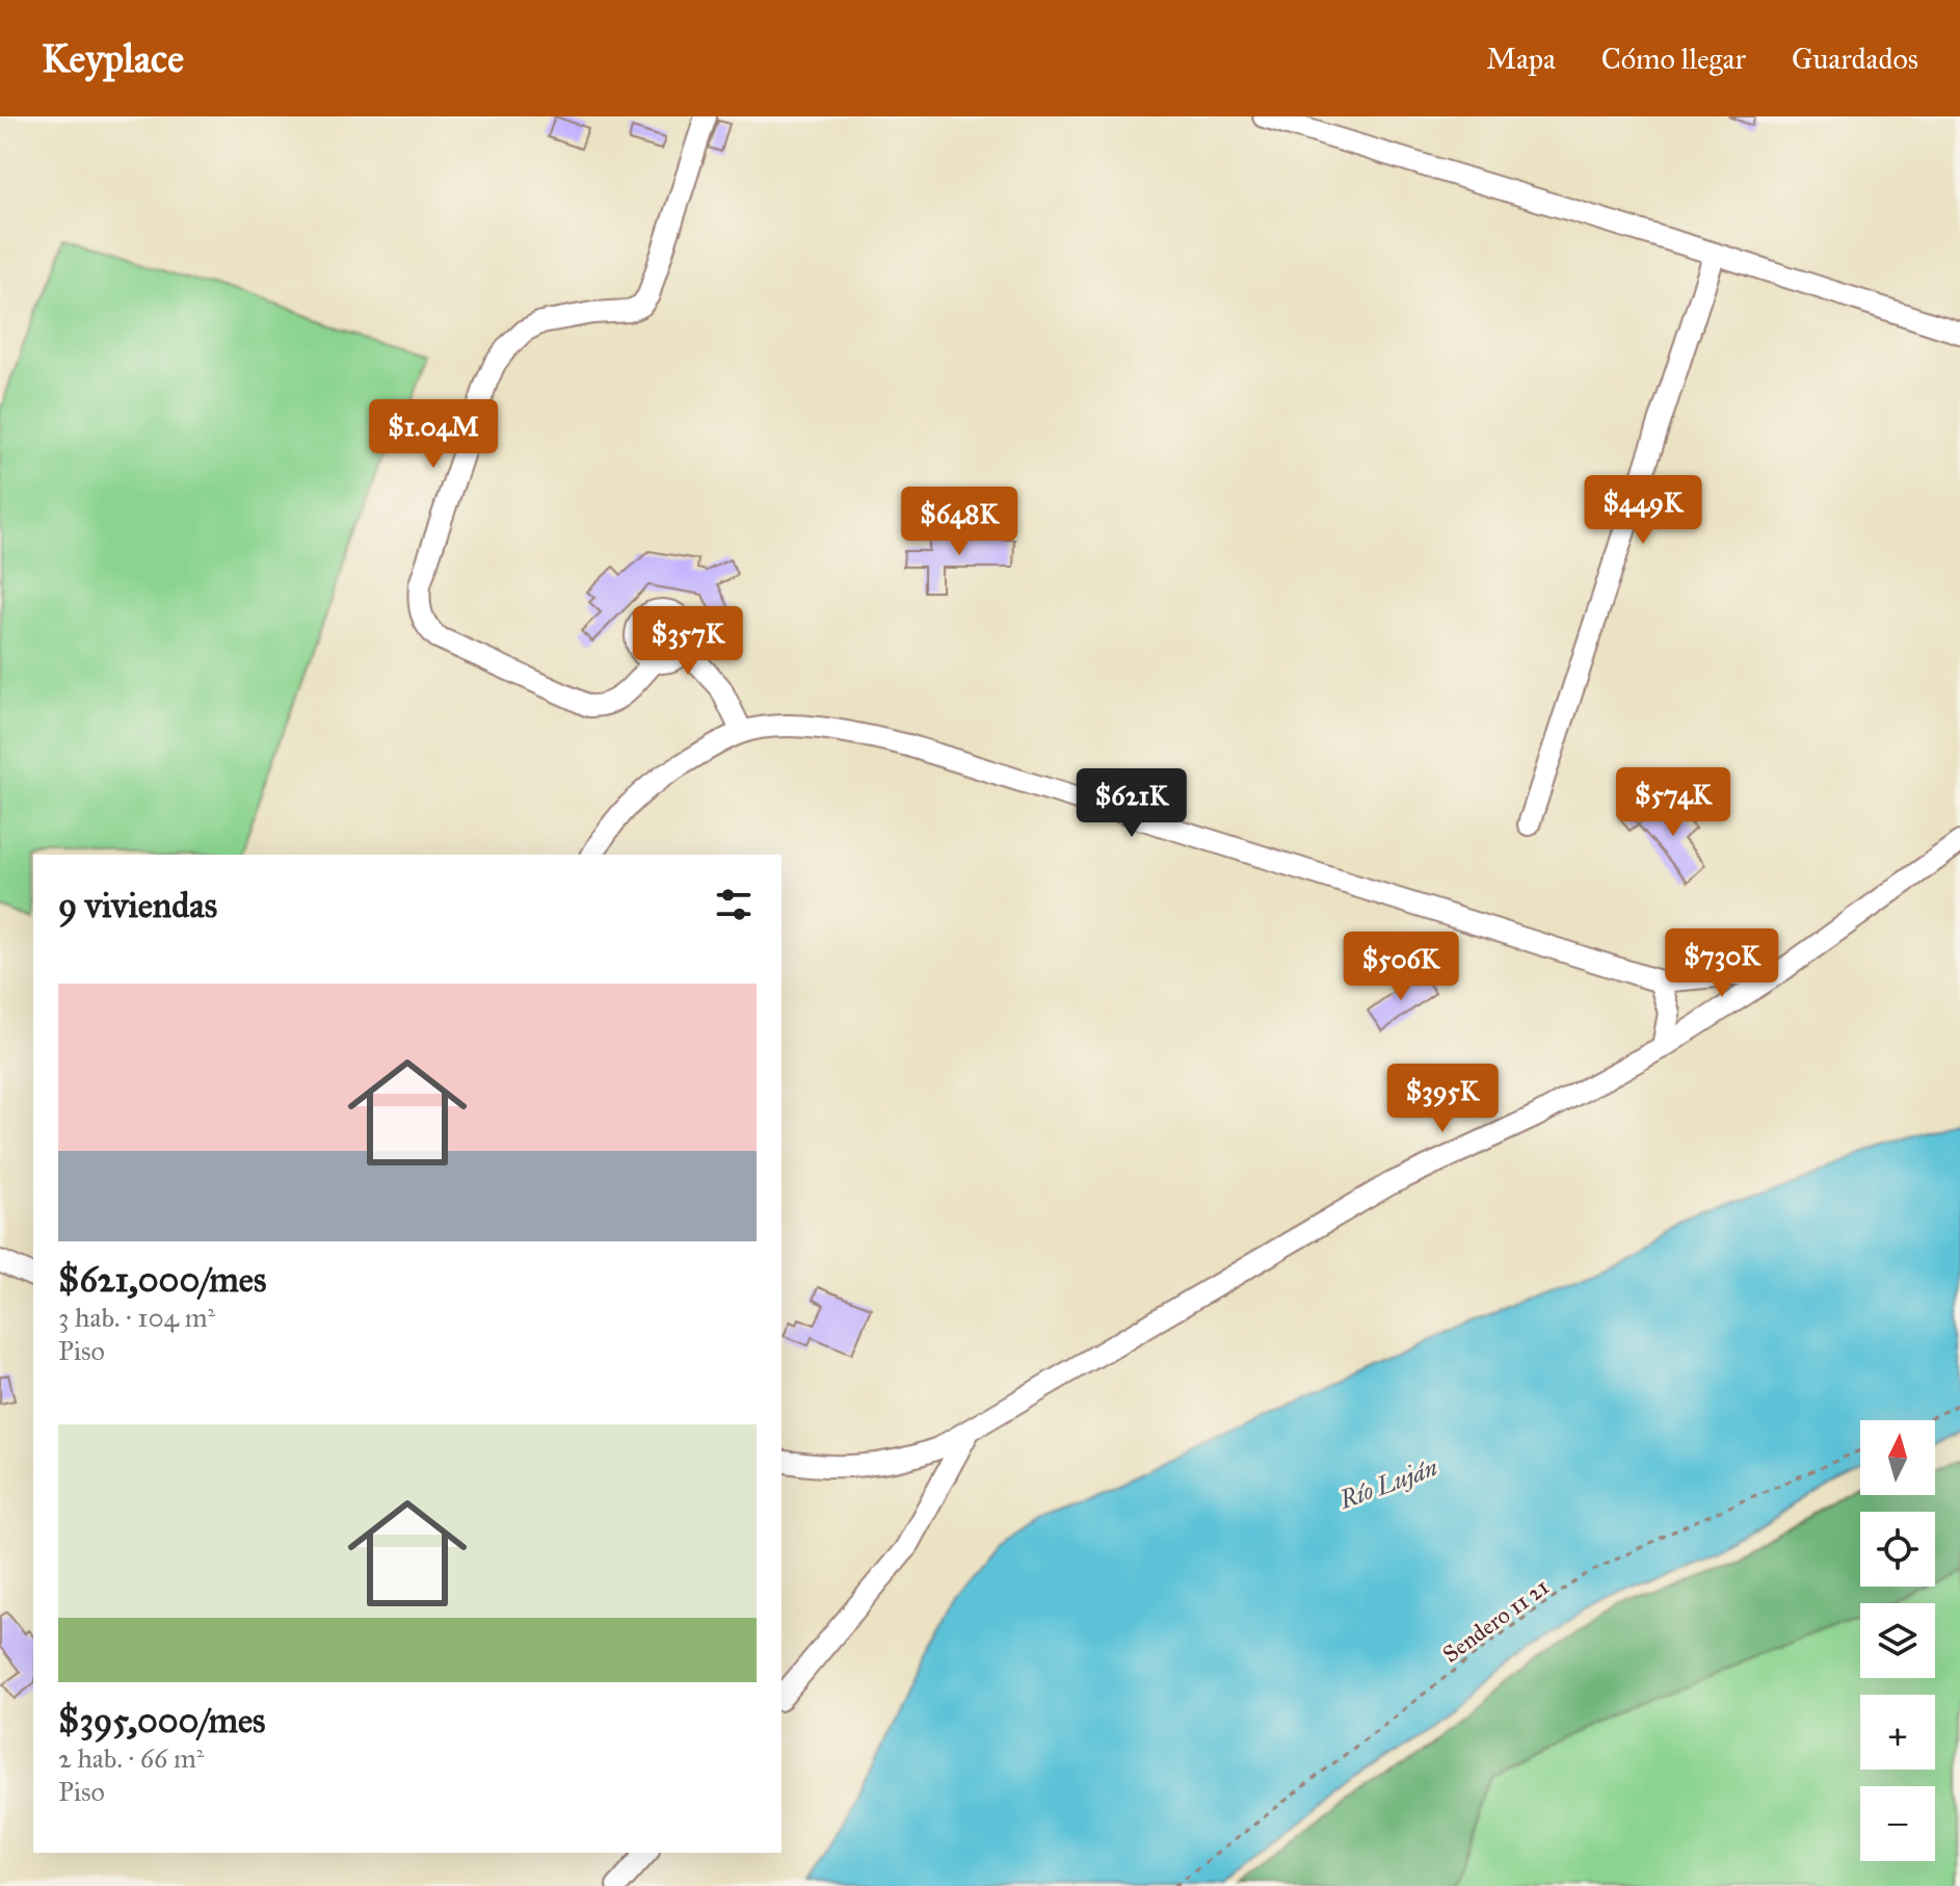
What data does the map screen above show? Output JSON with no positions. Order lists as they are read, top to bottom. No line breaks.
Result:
{"streets":{"path":["Sendero 11 21"]},"water":["Río Luján"],"north":"top","page":{"header":"Keyplace","nav":["Mapa","Cómo llegar","Guardados"],"price":["$1.04M","$449K","$648K","$357K","$574K","$621K","$730K","$506K","$395K"],"heading":"9 viviendas","list":[{"name":"$621,000/mes","note":"3 hab. · 104 m² · Piso"},{"name":"$395,000/mes","note":"2 hab. · 66 m² · Piso"}],"map_buttons":["+","−"]}}
